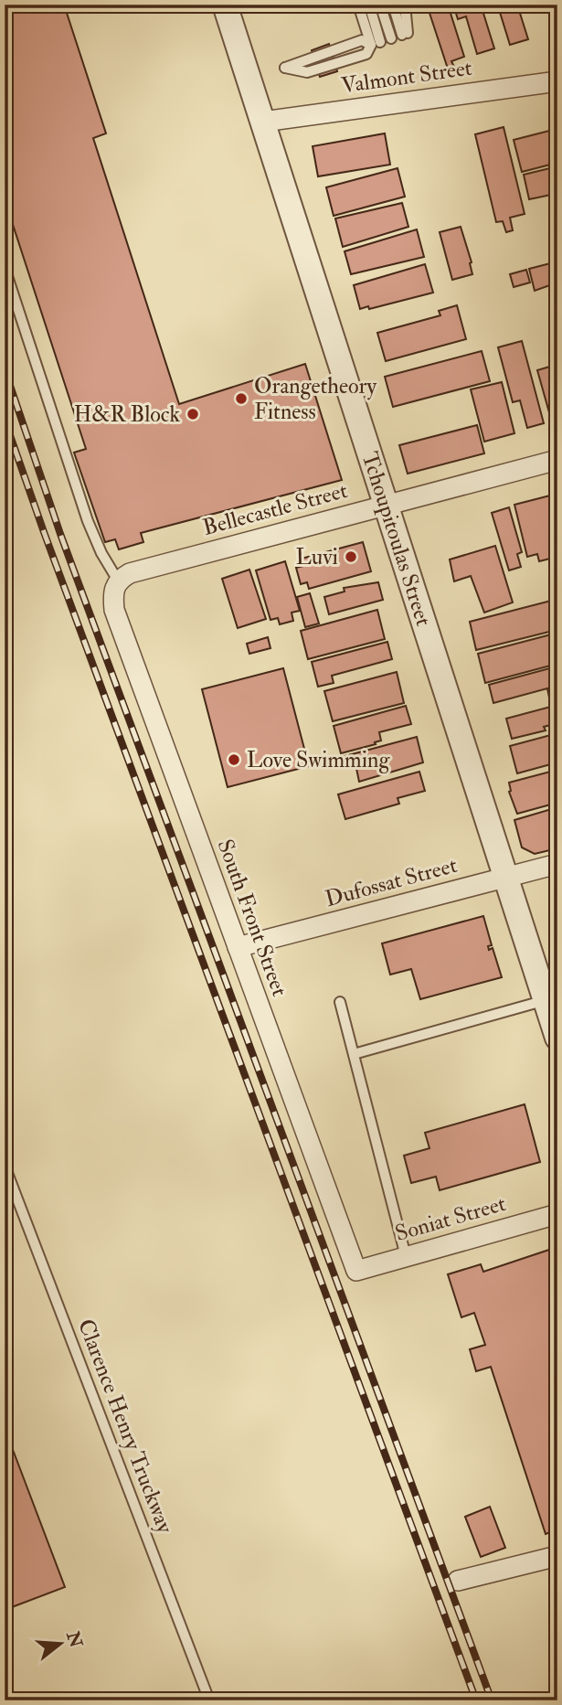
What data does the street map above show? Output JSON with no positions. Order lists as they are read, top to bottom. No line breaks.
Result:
{"streets":{"street":["Valmont Street","Bellecastle Street","Tchoupitoulas Street","Dufossat Street","South Front Street","Soniat Street"],"lane":["Clarence Henry Truckway"]},"crossings":[["Valmont Street","Tchoupitoulas Street"],["Bellecastle Street","Tchoupitoulas Street"],["Bellecastle Street","South Front Street"],["Tchoupitoulas Street","Dufossat Street"],["Dufossat Street","South Front Street"],["South Front Street","Soniat Street"]],"places":["Orangetheory Fitness","H&R Block","Luvi","Love Swimming"],"north":"right"}
